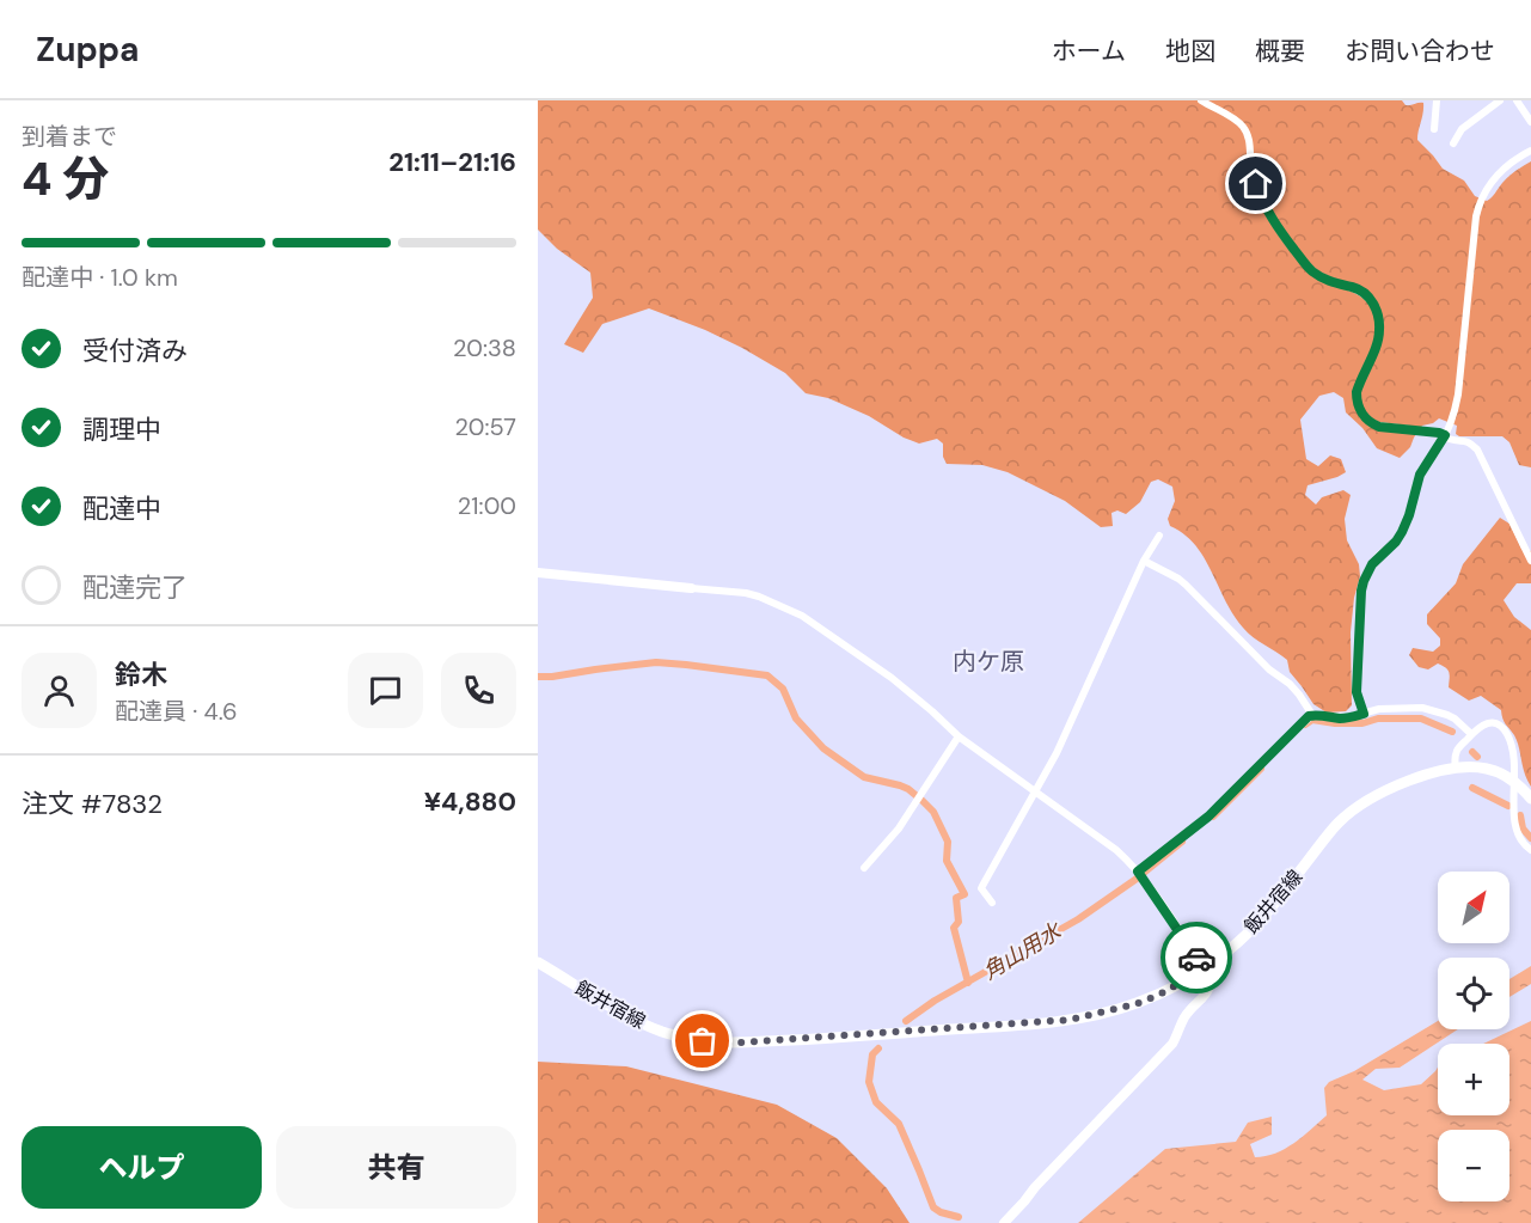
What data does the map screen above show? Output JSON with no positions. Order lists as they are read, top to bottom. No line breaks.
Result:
{"streets":{"main road":["飯井宿線"]},"districts":["内ケ原"],"water":["角山用水"],"north":"top right","page":{"header":"Zuppa","nav":["ホーム","地図","概要","お問い合わせ"],"heading":["4 分","到着まで","21:11–21:16"],"panel":["鈴木","配達員 · 4.6","注文 #7832","¥4,880"],"bar":"配達中 · 1.0 km","list":[["受付済み","20:38"],["調理中","20:57"],["配達中","21:00"],"配達完了"],"map_buttons":["+","−"],"buttons":["ヘルプ","共有"]}}
